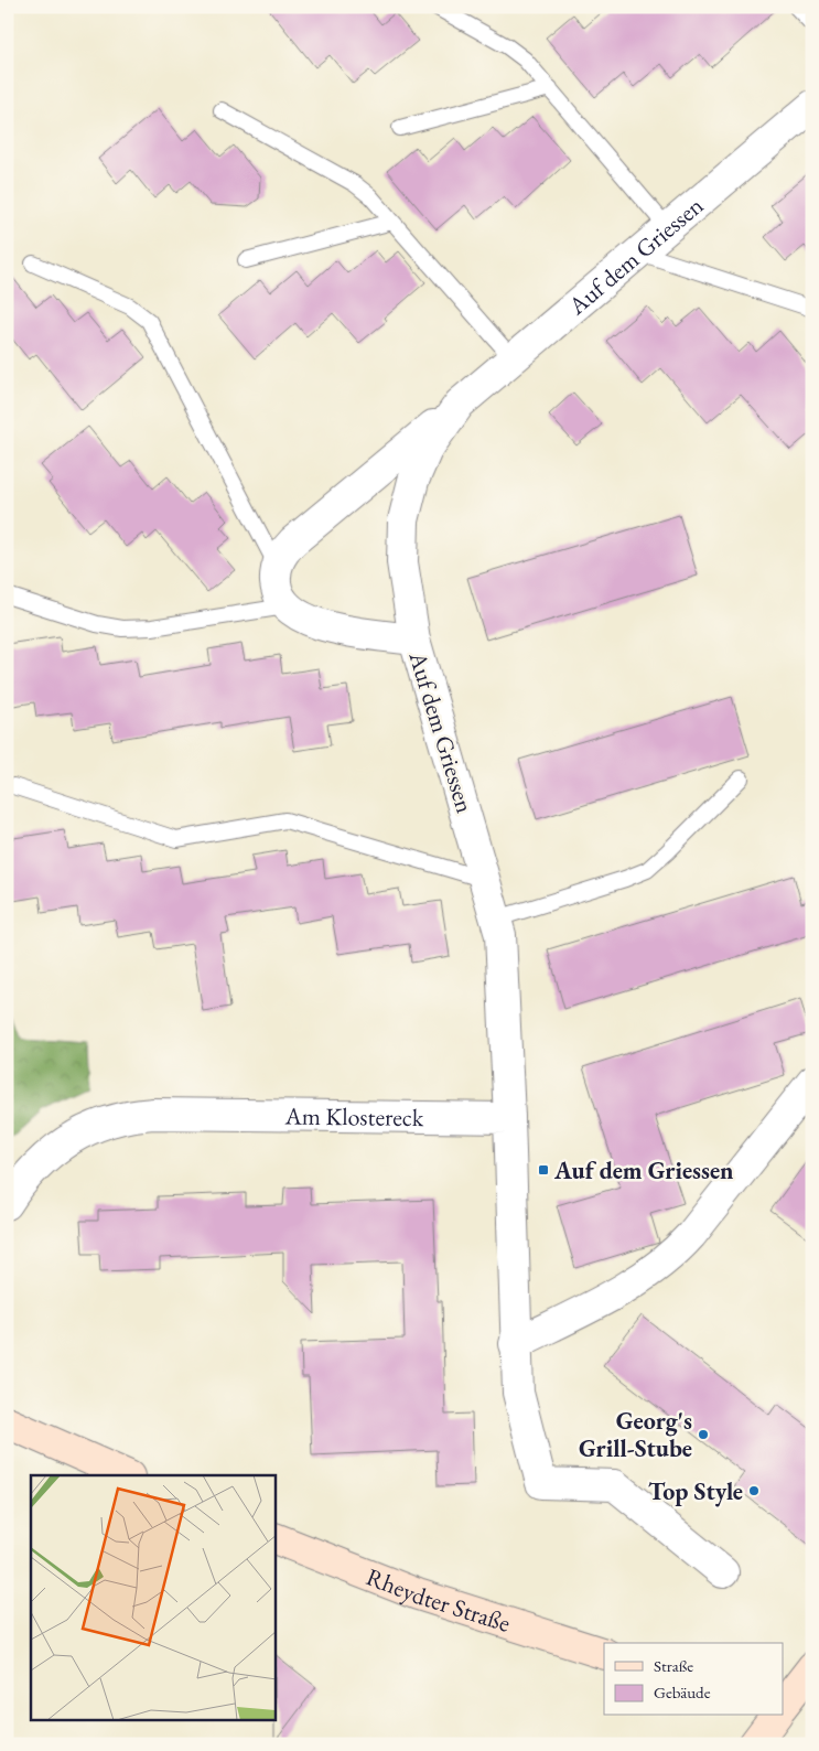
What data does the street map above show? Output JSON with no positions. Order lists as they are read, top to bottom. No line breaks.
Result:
{"streets":{"main road":["Rheydter Straße"],"street":["Auf dem Griessen","Am Klostereck"]},"crossings":[["Auf dem Griessen","Am Klostereck"]],"places":{"transit":["Auf dem Griessen"],"other":["Georg's Grill-Stube","Top Style"]},"legend":["Straße","Gebäude"]}
